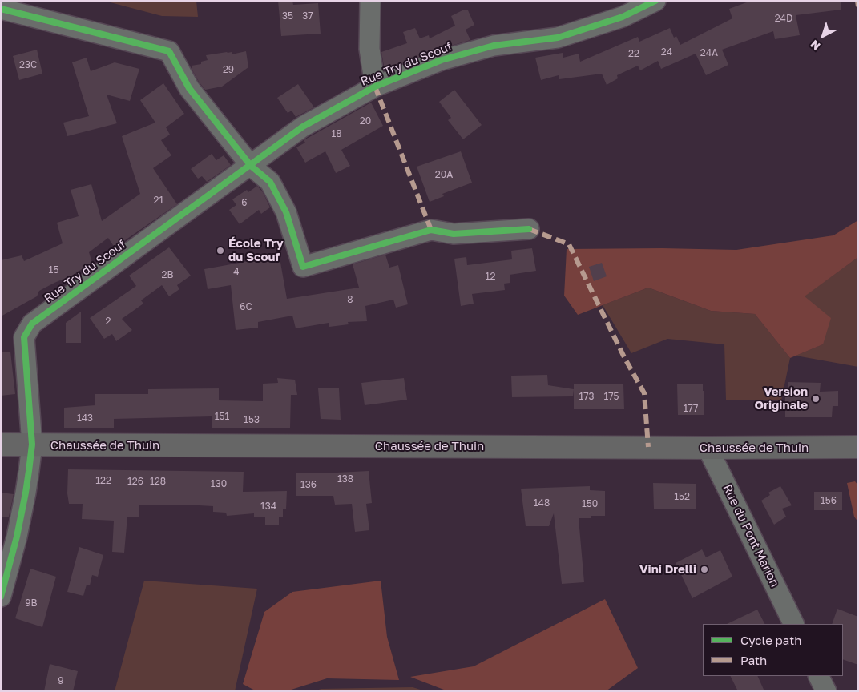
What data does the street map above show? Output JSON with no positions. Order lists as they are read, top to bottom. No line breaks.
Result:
{"streets":{"main road":["Chaussée de Thuin"],"street":["Rue Try du Scouf","Rue du Pont Marion"]},"crossings":[["Rue Try du Scouf","Chaussée de Thuin"],["Chaussée de Thuin","Rue du Pont Marion"]],"places":["École Try du Scouf","Version Originale","Vini Drelli"],"house_numbers":["35","37","24D","24","24A","22","23C","29","20","18","20A","21","6","15","4","2B","12","8","6C","2","173","175","177","151","143","153","138","122","126","128","130","136","152","156","148","150","134","9B","9"],"legend":["Cycle path","Path"],"north":"bottom left"}
